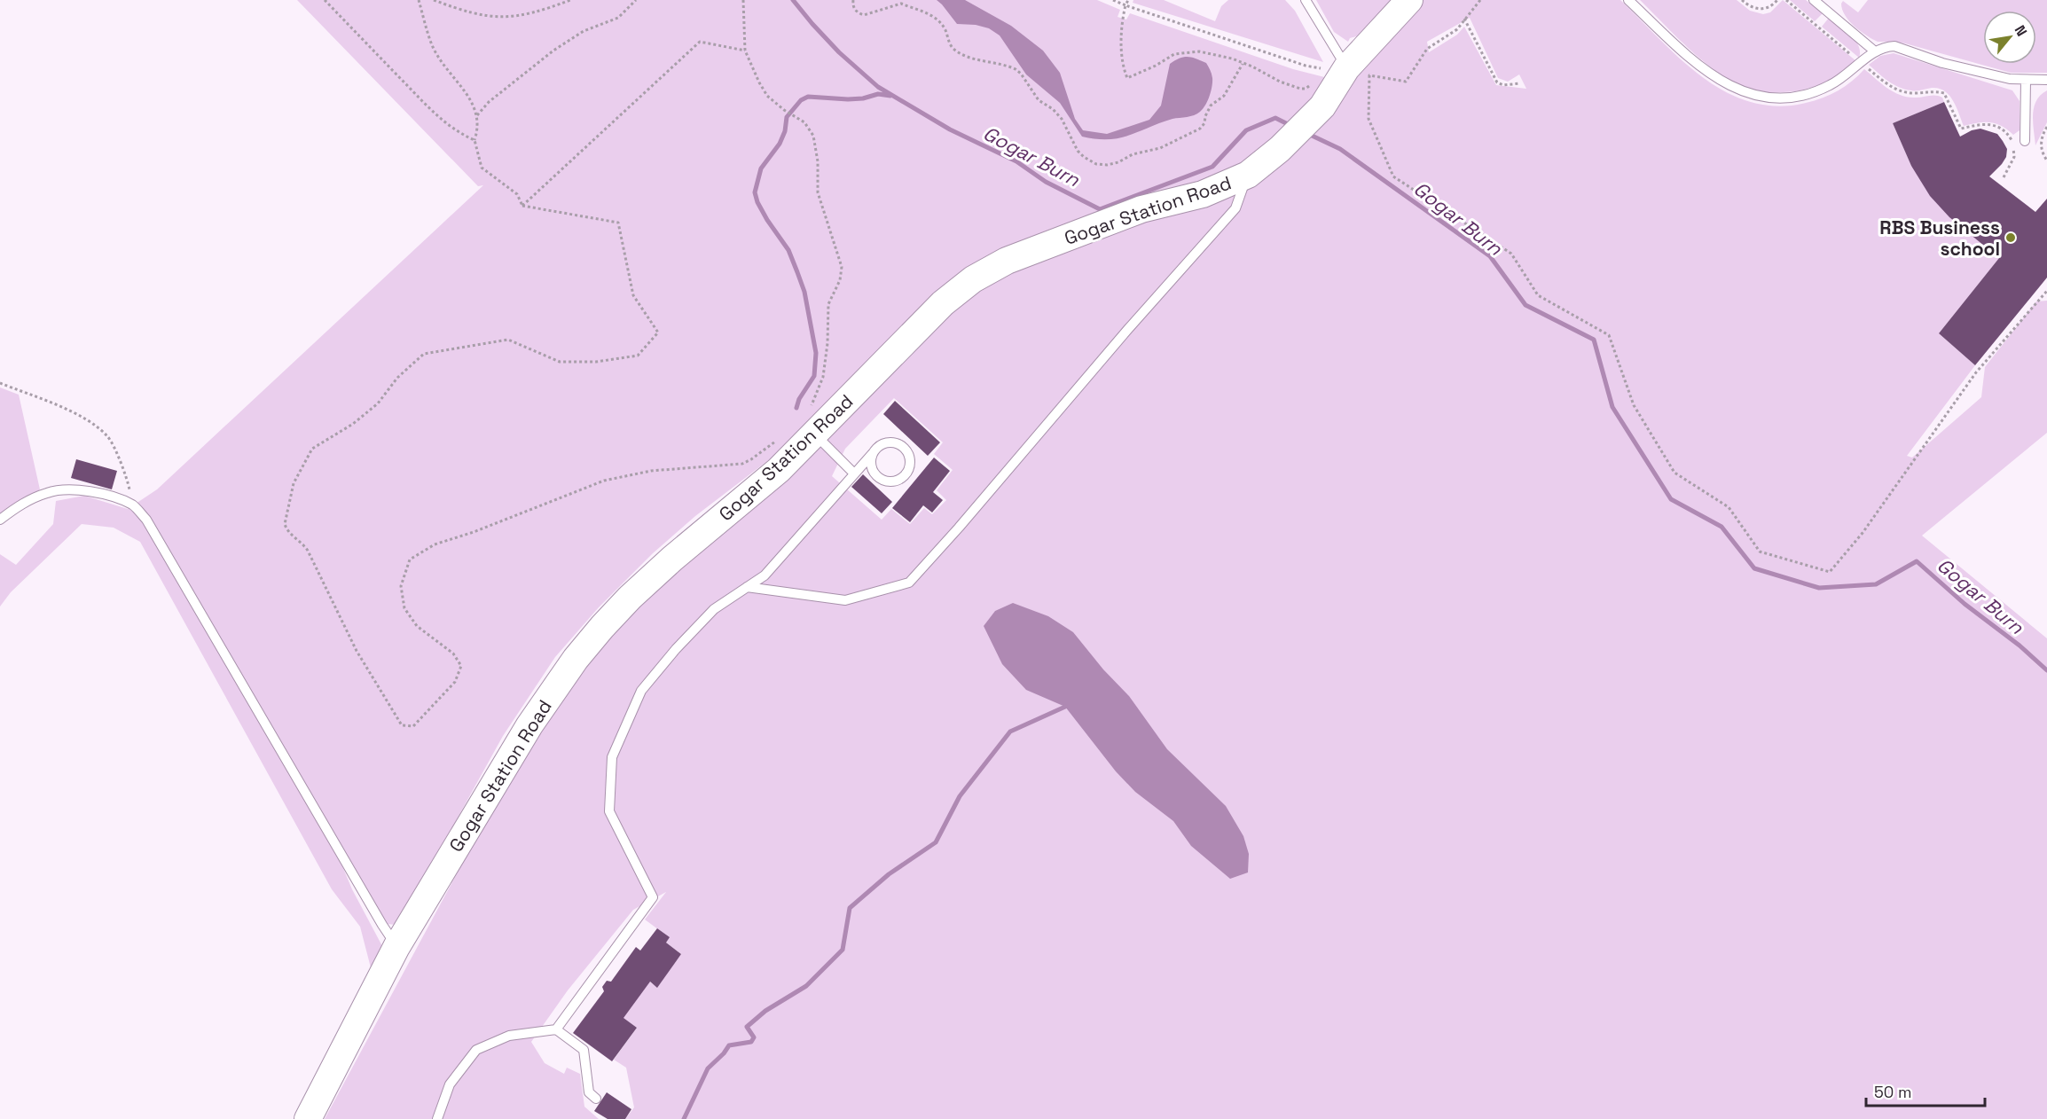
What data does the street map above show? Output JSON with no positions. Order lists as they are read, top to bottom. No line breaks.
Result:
{"streets":{"street":["Gogar Station Road"]},"water":["Gogar Burn"],"places":["RBS Business school"],"scale_bar":"50 m","north":"top right"}
